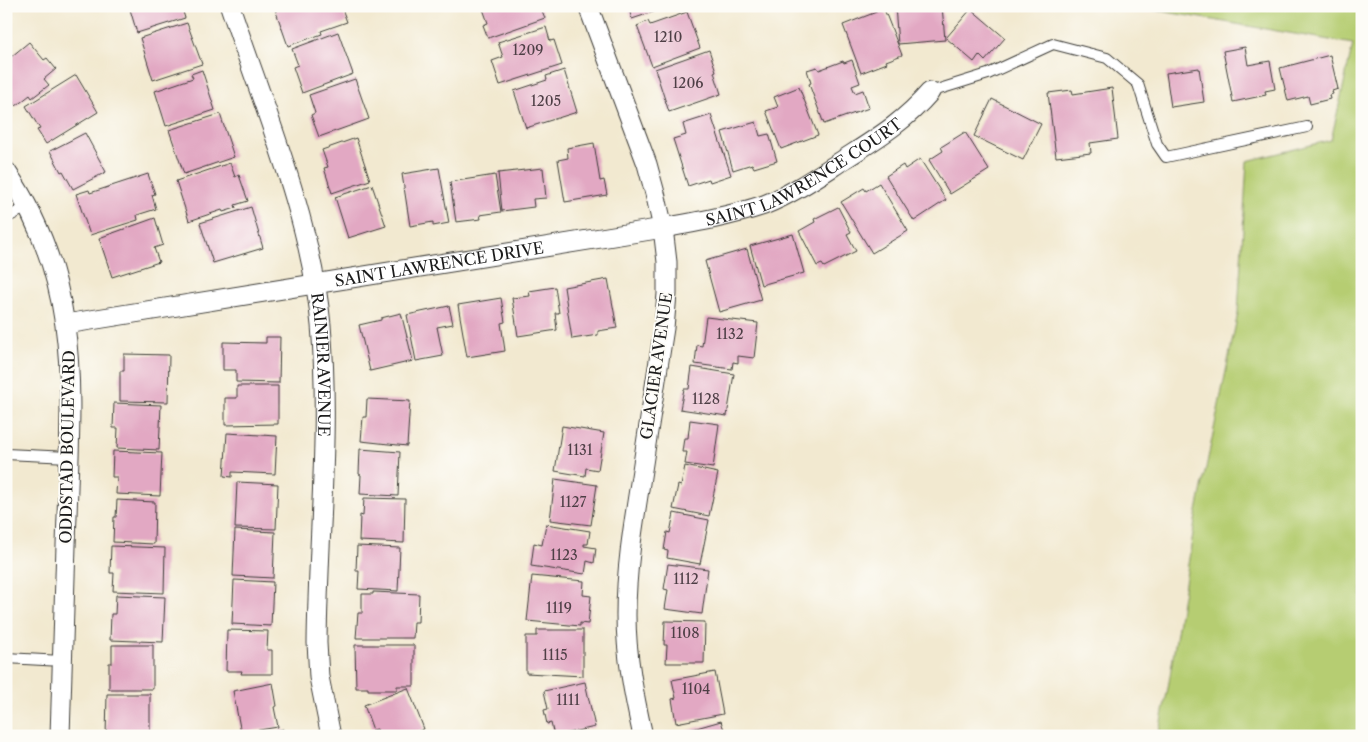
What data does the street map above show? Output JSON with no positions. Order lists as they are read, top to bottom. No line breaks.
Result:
{"streets":{"street":["SAINT LAWRENCE COURT","SAINT LAWRENCE DRIVE","RAINIER AVENUE","GLACIER AVENUE","ODDSTAD BOULEVARD"]},"crossings":[["SAINT LAWRENCE COURT","SAINT LAWRENCE DRIVE"],["SAINT LAWRENCE COURT","GLACIER AVENUE"],["SAINT LAWRENCE DRIVE","RAINIER AVENUE"],["SAINT LAWRENCE DRIVE","GLACIER AVENUE"],["SAINT LAWRENCE DRIVE","ODDSTAD BOULEVARD"]],"house_numbers":["1210","1209","1206","1205","1132","1128","1131","1127","1123","1112","1119","1108","1115","1104","1111"]}
